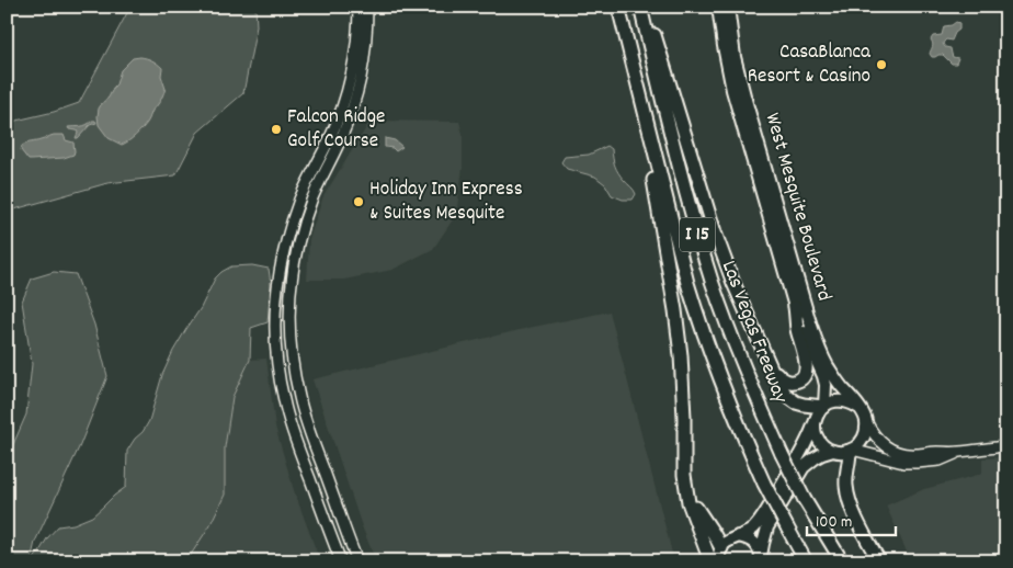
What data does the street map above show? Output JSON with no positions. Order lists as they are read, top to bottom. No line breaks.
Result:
{"streets":{"highway":["I 15","Las Vegas Freeway"],"main road":["West Mesquite Boulevard"]},"places":["CasaBlanca Resort & Casino","Falcon Ridge Golf Course","Holiday Inn Express & Suites Mesquite"],"scale_bar":"100 m"}
